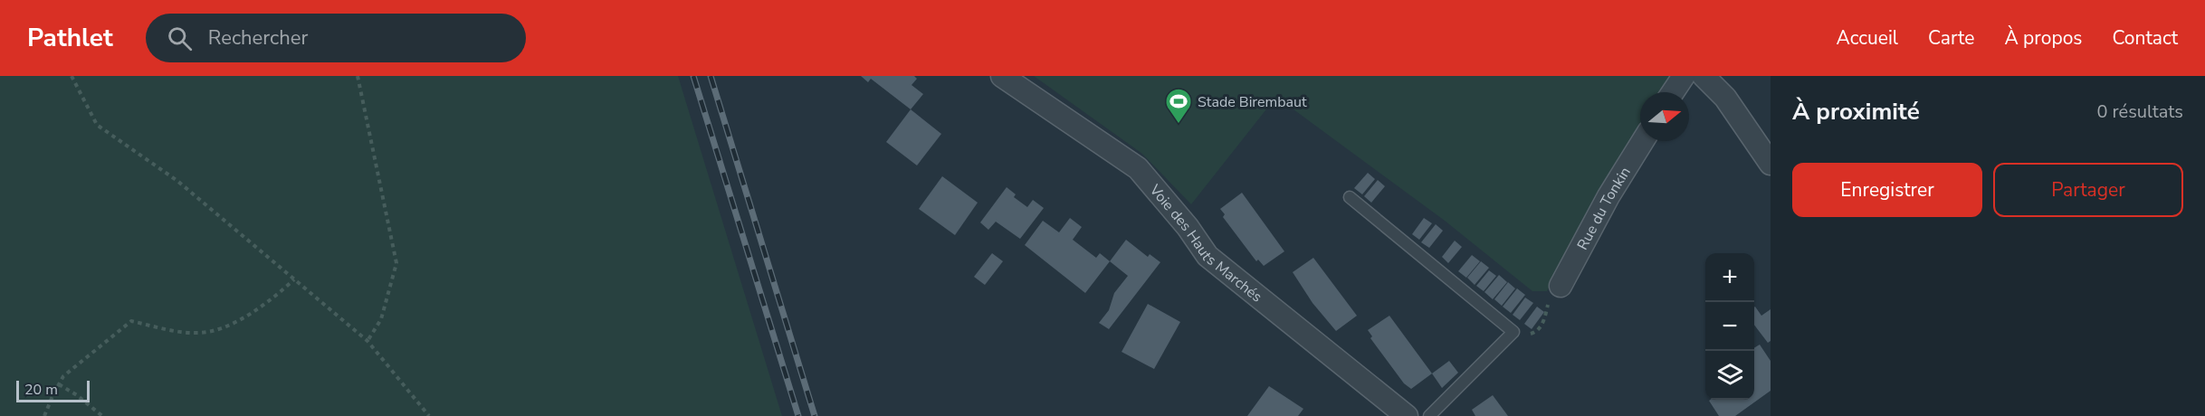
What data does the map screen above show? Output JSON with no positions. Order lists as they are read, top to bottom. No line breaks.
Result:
{"streets":{"street":["Rue du Tonkin","Voie des Hauts Marchés"]},"places":{"sports":["Stade Birembaut"]},"scale_bar":"20 m","north":"right","page":{"header":"Pathlet","search":"Rechercher","nav":["Accueil","Carte","À propos","Contact"],"heading":["À proximité","0 résultats"],"buttons":["Enregistrer","Partager"],"map_buttons":["+","−"],"scale":"20 m"}}
